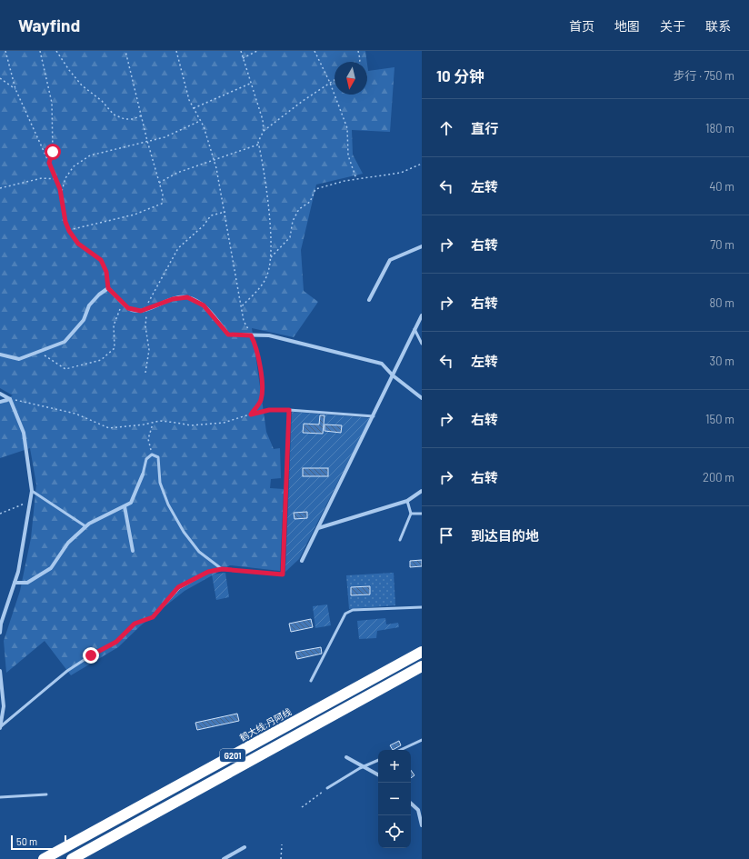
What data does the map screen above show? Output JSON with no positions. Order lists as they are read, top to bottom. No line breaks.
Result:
{"streets":{"highway":["鹤大线;丹阿线","G201"]},"scale_bar":"50 m","north":"bottom","page":{"header":"Wayfind","nav":["首页","地图","关于","联系"],"heading":["10 分钟","步行 · 750 m"],"list":[["直行","180 m"],["左转","40 m"],["右转","70 m"],["右转","80 m"],["左转","30 m"],["右转","150 m"],["右转","200 m"],"到达目的地"],"map_buttons":["+","−"],"scale":"50 m"}}
